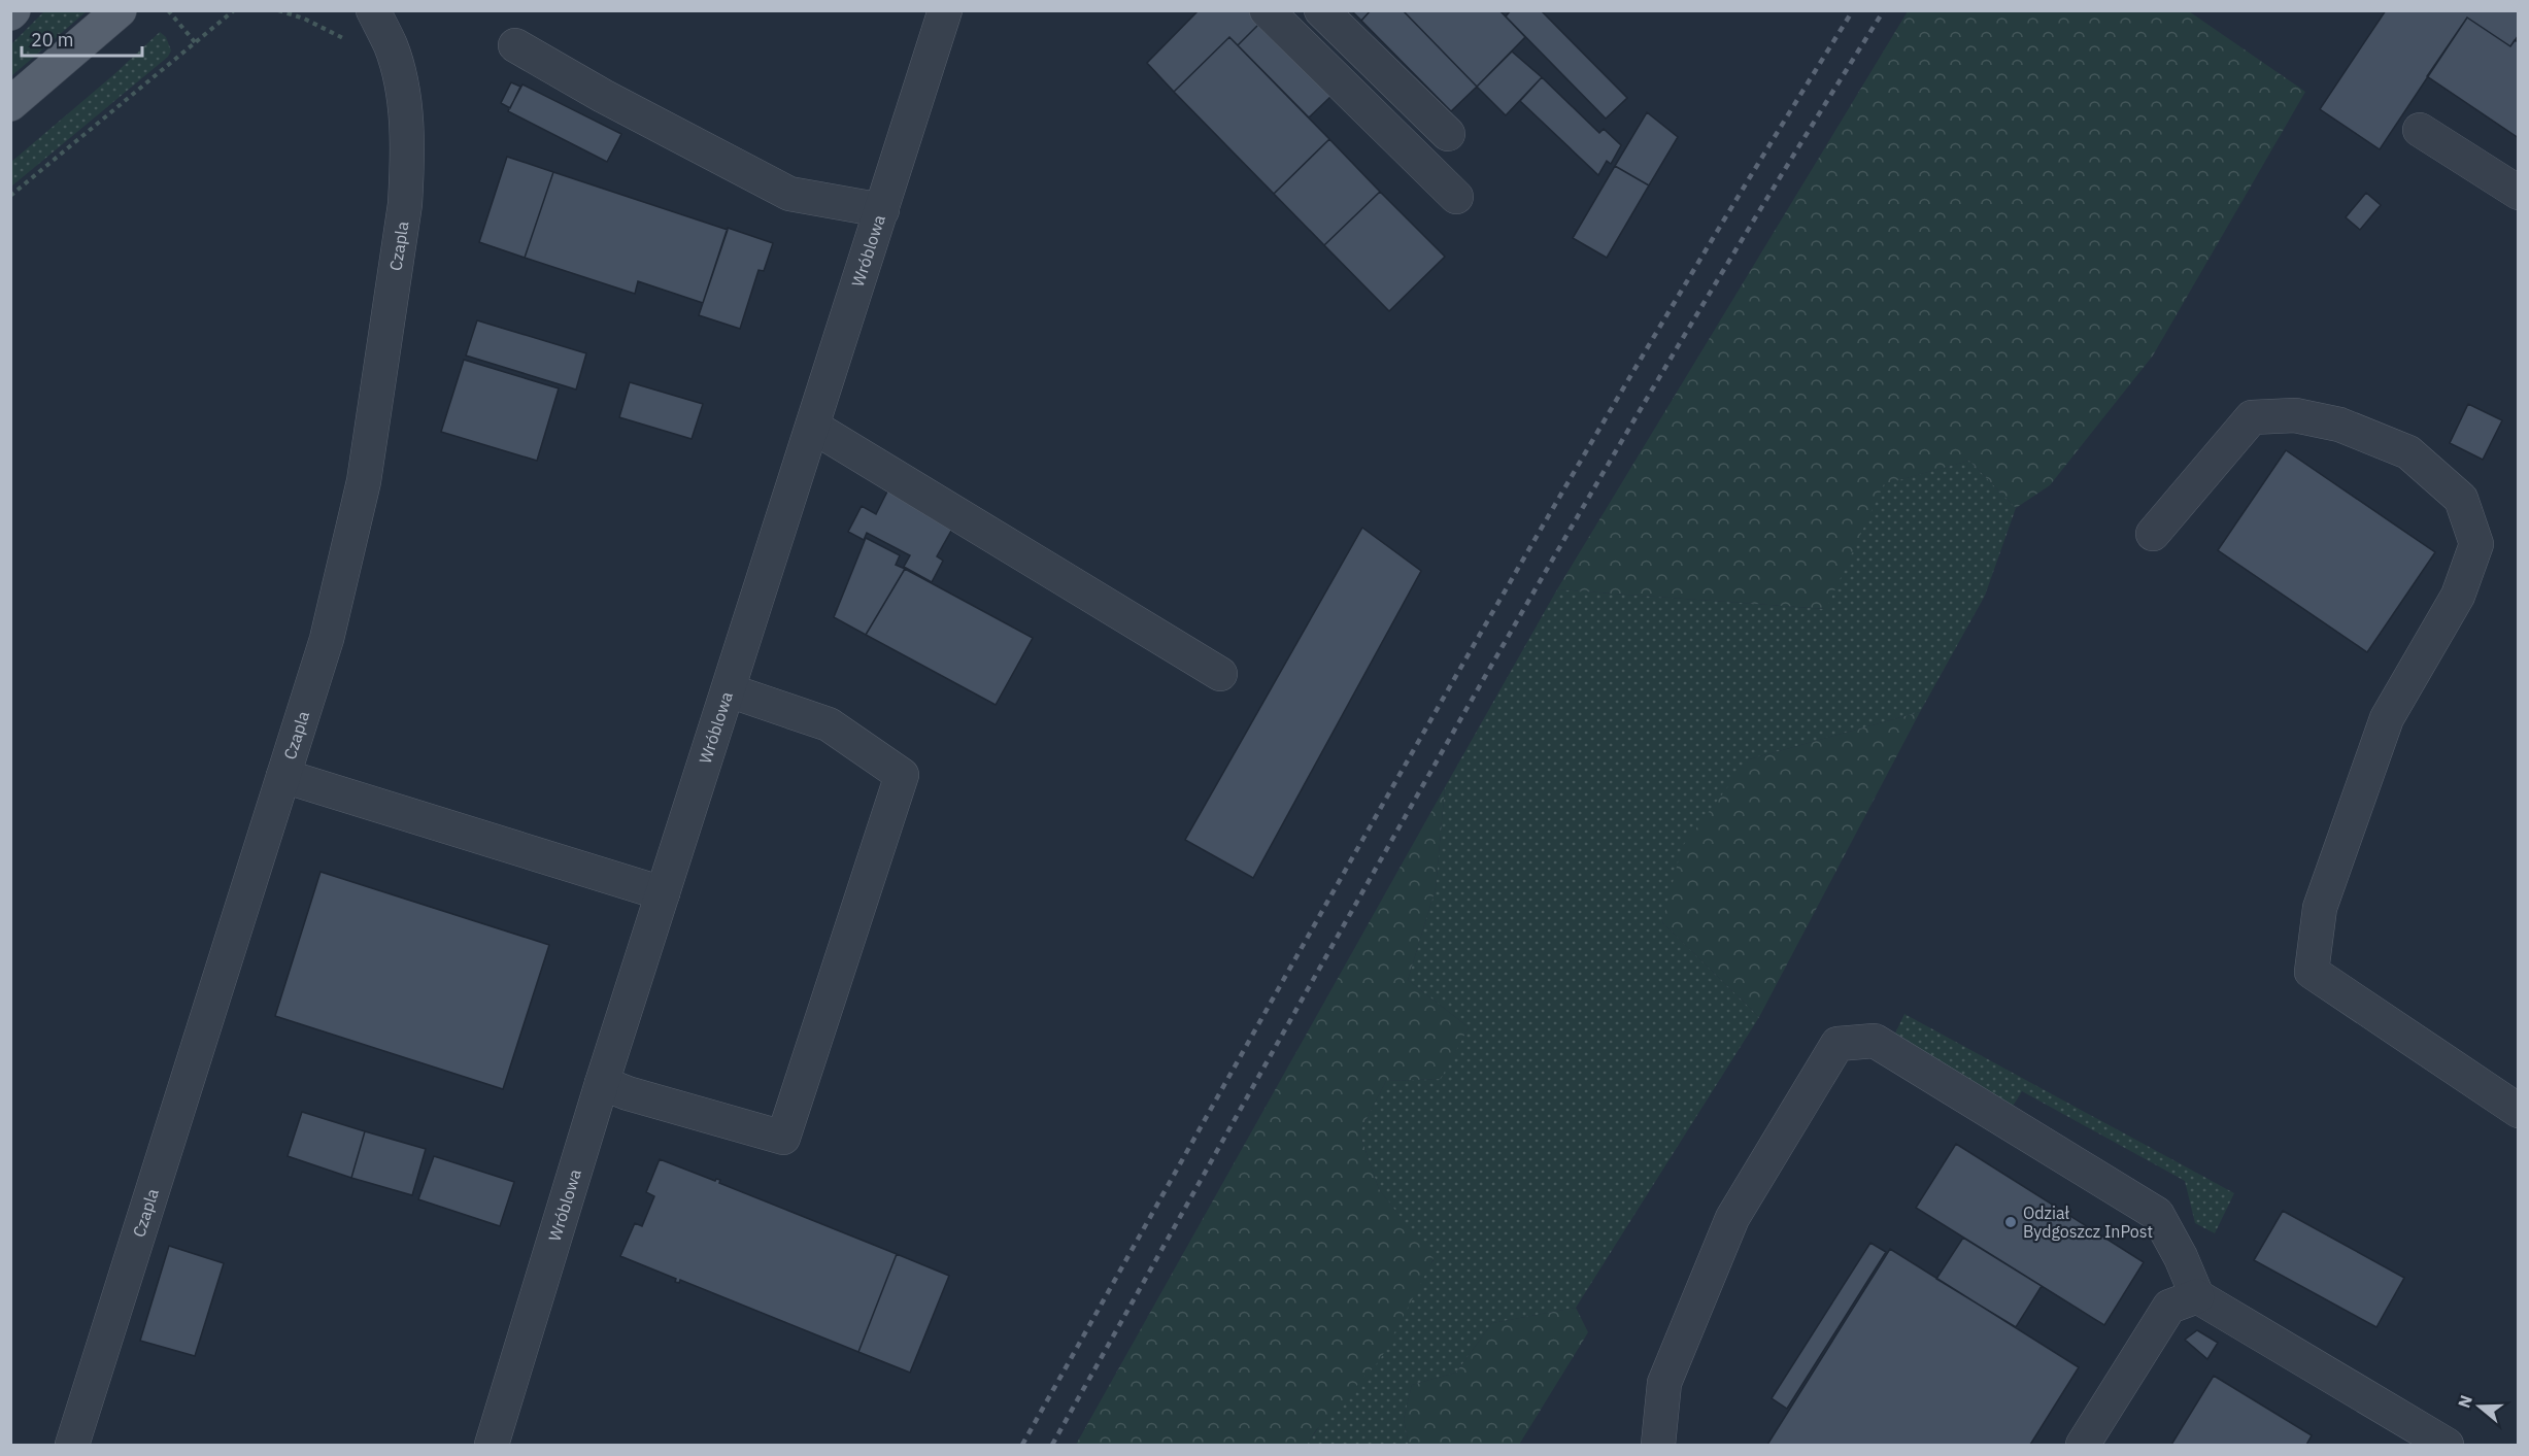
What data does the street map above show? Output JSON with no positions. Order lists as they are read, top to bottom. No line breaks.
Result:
{"streets":{"street":["Czapla","Wróblowa"]},"places":["Odział Bydgoszcz InPost"],"scale_bar":"20 m","north":"left"}
